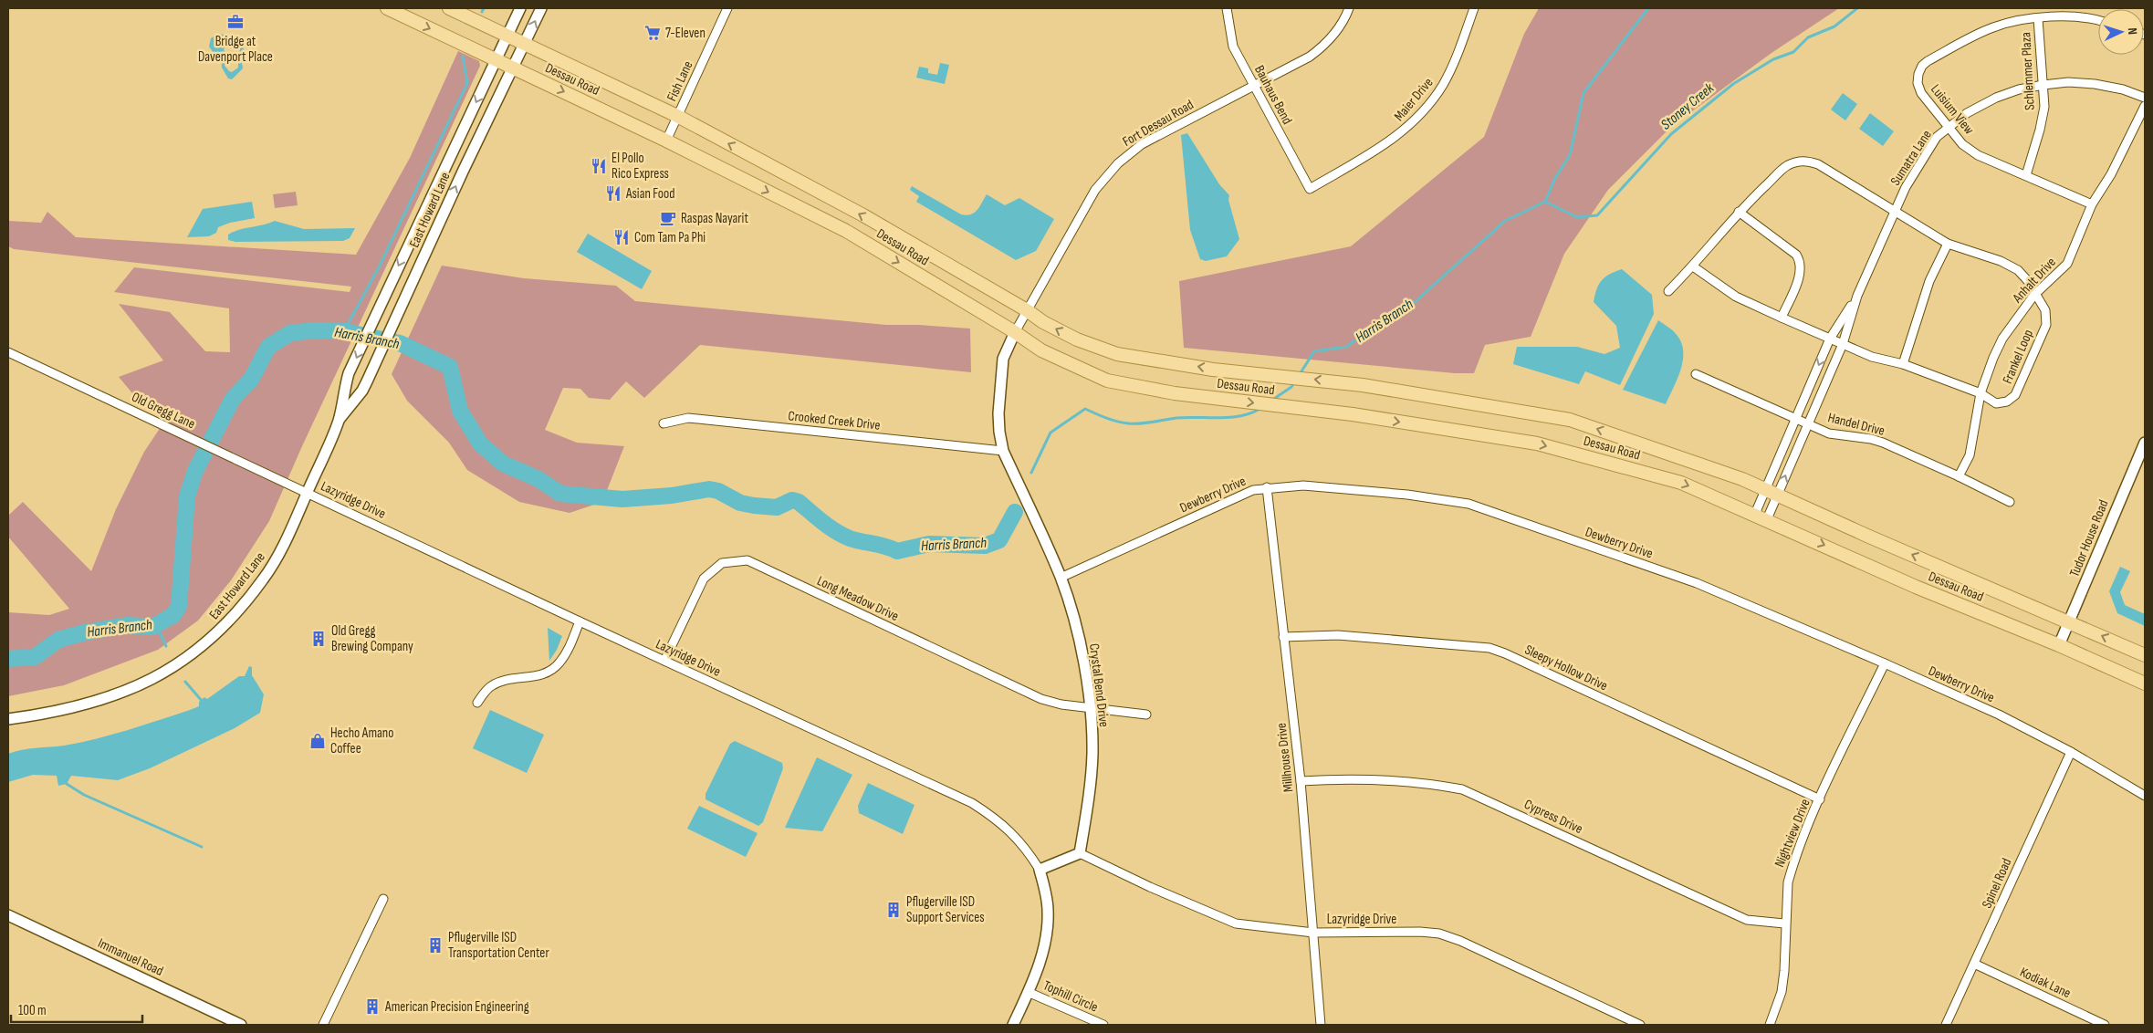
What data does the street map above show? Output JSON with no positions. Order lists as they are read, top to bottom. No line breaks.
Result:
{"streets":{"main road":["Dessau Road","East Howard Lane","Tudor House Road","Crystal Bend Drive","Immanuel Road"],"street":["Schlemmer Plaza","Fish Lane","Bauhaus Bend","Maier Drive","Luisium View","Fort Dessau Road","Sumatra Lane","Anhalt Drive","Frankel Loop","Old Gregg Lane","Crooked Creek Drive","Handel Drive","Dewberry Drive","Lazyridge Drive","Long Meadow Drive","Sleepy Hollow Drive","Millhouse Drive","Cypress Drive","Nightview Drive","Spinel Road","Kodiak Lane","Tophill Circle"]},"crossings":[["Schlemmer Plaza","Luisium View"],["Schlemmer Plaza","Sumatra Lane"],["Dessau Road","Fish Lane"],["Dessau Road","Fort Dessau Road"],["Dessau Road","Sumatra Lane"],["Dessau Road","East Howard Lane"],["Dessau Road","Tudor House Road"],["Dessau Road","Crystal Bend Drive"],["Bauhaus Bend","Maier Drive"],["Bauhaus Bend","Fort Dessau Road"],["Luisium View","Sumatra Lane"],["Luisium View","Anhalt Drive"],["Fort Dessau Road","Crystal Bend Drive"],["Sumatra Lane","Frankel Loop"],["Sumatra Lane","Handel Drive"],["East Howard Lane","Old Gregg Lane"],["East Howard Lane","Lazyridge Drive"],["Anhalt Drive","Frankel Loop"],["Anhalt Drive","Handel Drive"],["Old Gregg Lane","Lazyridge Drive"],["Crooked Creek Drive","Crystal Bend Drive"],["Dewberry Drive","Crystal Bend Drive"],["Dewberry Drive","Millhouse Drive"],["Dewberry Drive","Nightview Drive"],["Dewberry Drive","Spinel Road"],["Lazyridge Drive","Long Meadow Drive"],["Lazyridge Drive","Crystal Bend Drive"],["Lazyridge Drive","Millhouse Drive"],["Long Meadow Drive","Crystal Bend Drive"],["Sleepy Hollow Drive","Millhouse Drive"],["Sleepy Hollow Drive","Nightview Drive"],["Millhouse Drive","Cypress Drive"],["Cypress Drive","Nightview Drive"],["Spinel Road","Kodiak Lane"]],"water":["Stoney Creek","Harris Branch"],"places":{"office":["Bridge at Davenport Place"],"supermarket":["7-Eleven"],"restaurant":["El Pollo Rico Express","Asian Food","Com Tam Pa Phi"],"cafe":["Raspas Nayarit"],"building":["Old Gregg Brewing Company","Pflugerville ISD Support Services","Pflugerville ISD Transportation Center","American Precision Engineering"],"shop":["Hecho Amano Coffee"]},"scale_bar":"100 m","north":"right"}
